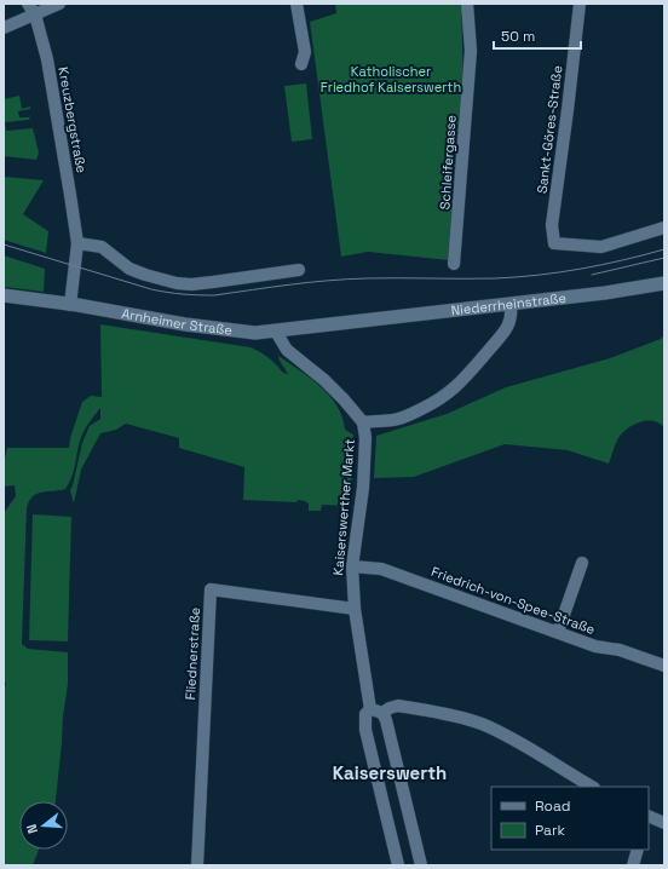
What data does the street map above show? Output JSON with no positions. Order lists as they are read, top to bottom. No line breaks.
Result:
{"streets":{"main road":["Niederrheinstraße","Arnheimer Straße"],"street":["Kreuzbergstraße","Sankt-Göres-Straße","Schleifergasse","Kaiserswerther Markt","Friedrich-von-Spee-Straße","Fliednerstraße"]},"crossings":[["Kreuzbergstraße","Arnheimer Straße"],["Niederrheinstraße","Arnheimer Straße"],["Kaiserswerther Markt","Friedrich-von-Spee-Straße"],["Kaiserswerther Markt","Fliednerstraße"]],"districts":["Kaiserswerth"],"parks":["Katholischer Friedhof Kaiserswerth"],"legend":["Road","Park"],"scale_bar":"50 m","north":"left"}
